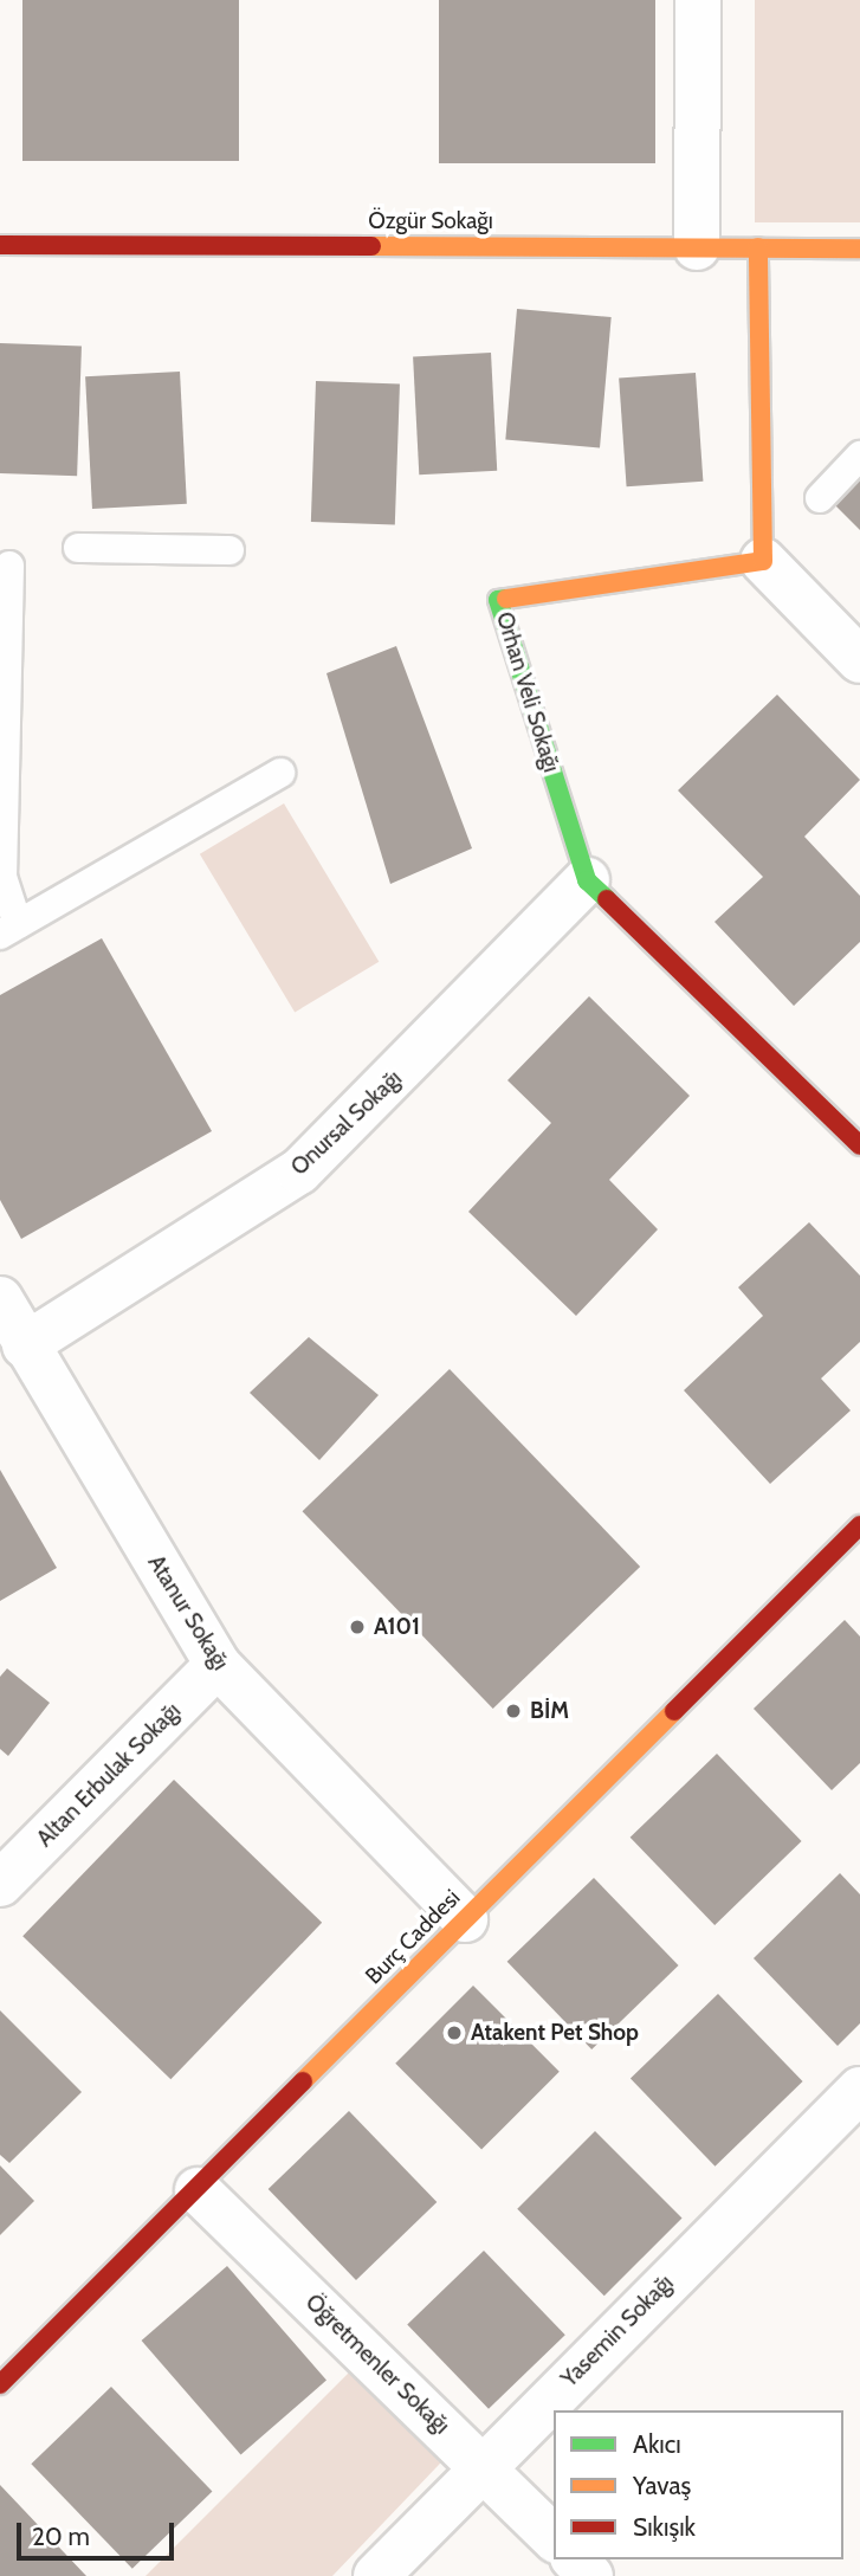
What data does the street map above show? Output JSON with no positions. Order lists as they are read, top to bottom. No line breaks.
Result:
{"streets":{"street":["Özgür Sokağı","Orhan Veli Sokağı","Onursal Sokağı","Atanur Sokağı","Altan Erbulak Sokağı","Burç Caddesi","Yasemin Sokağı","Öğretmenler Sokağı"]},"crossings":[["Orhan Veli Sokağı","Onursal Sokağı"],["Onursal Sokağı","Atanur Sokağı"],["Atanur Sokağı","Altan Erbulak Sokağı"],["Atanur Sokağı","Burç Caddesi"],["Burç Caddesi","Öğretmenler Sokağı"],["Yasemin Sokağı","Öğretmenler Sokağı"]],"places":["A101","BİM","Atakent Pet Shop"],"legend":["Akıcı","Yavaş","Sıkışık"],"scale_bar":"20 m"}
